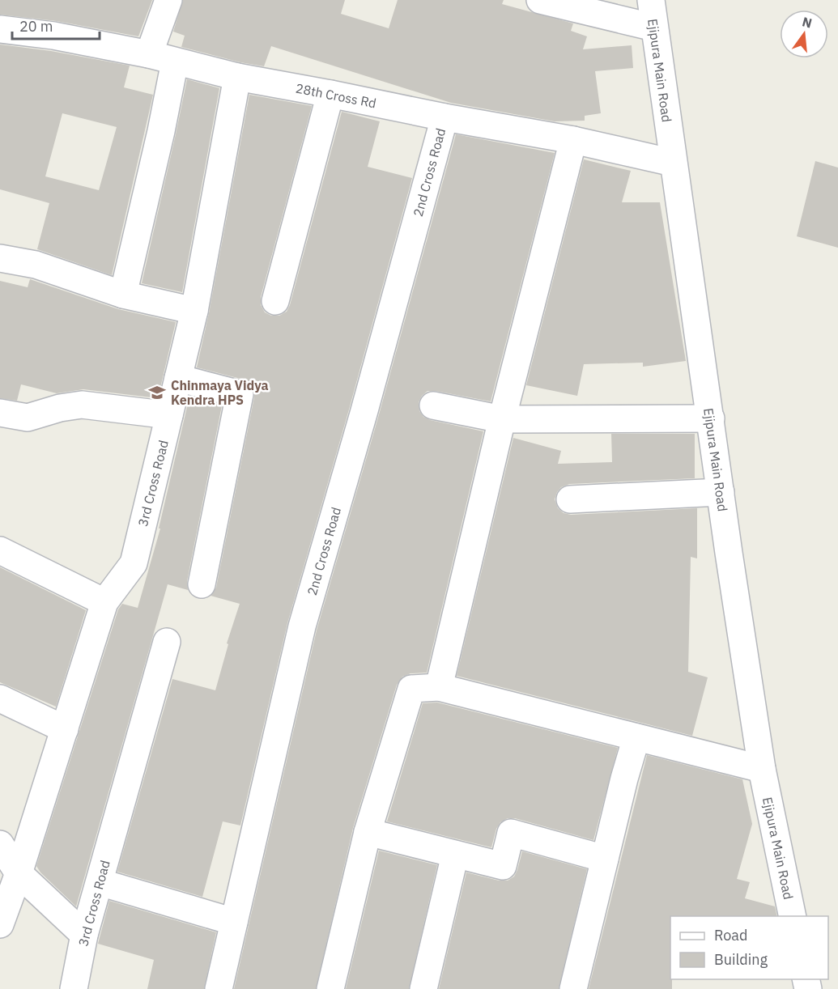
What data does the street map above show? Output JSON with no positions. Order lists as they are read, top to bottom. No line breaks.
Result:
{"streets":{"street":["Ejipura Main Road","28th Cross Rd","2nd Cross Road","3rd Cross Road"]},"crossings":[["Ejipura Main Road","28th Cross Rd"],["28th Cross Rd","2nd Cross Road"],["28th Cross Rd","3rd Cross Road"]],"places":{"school or university":["Chinmaya Vidya Kendra HPS"]},"legend":["Road","Building"],"scale_bar":"20 m","north":"top"}
